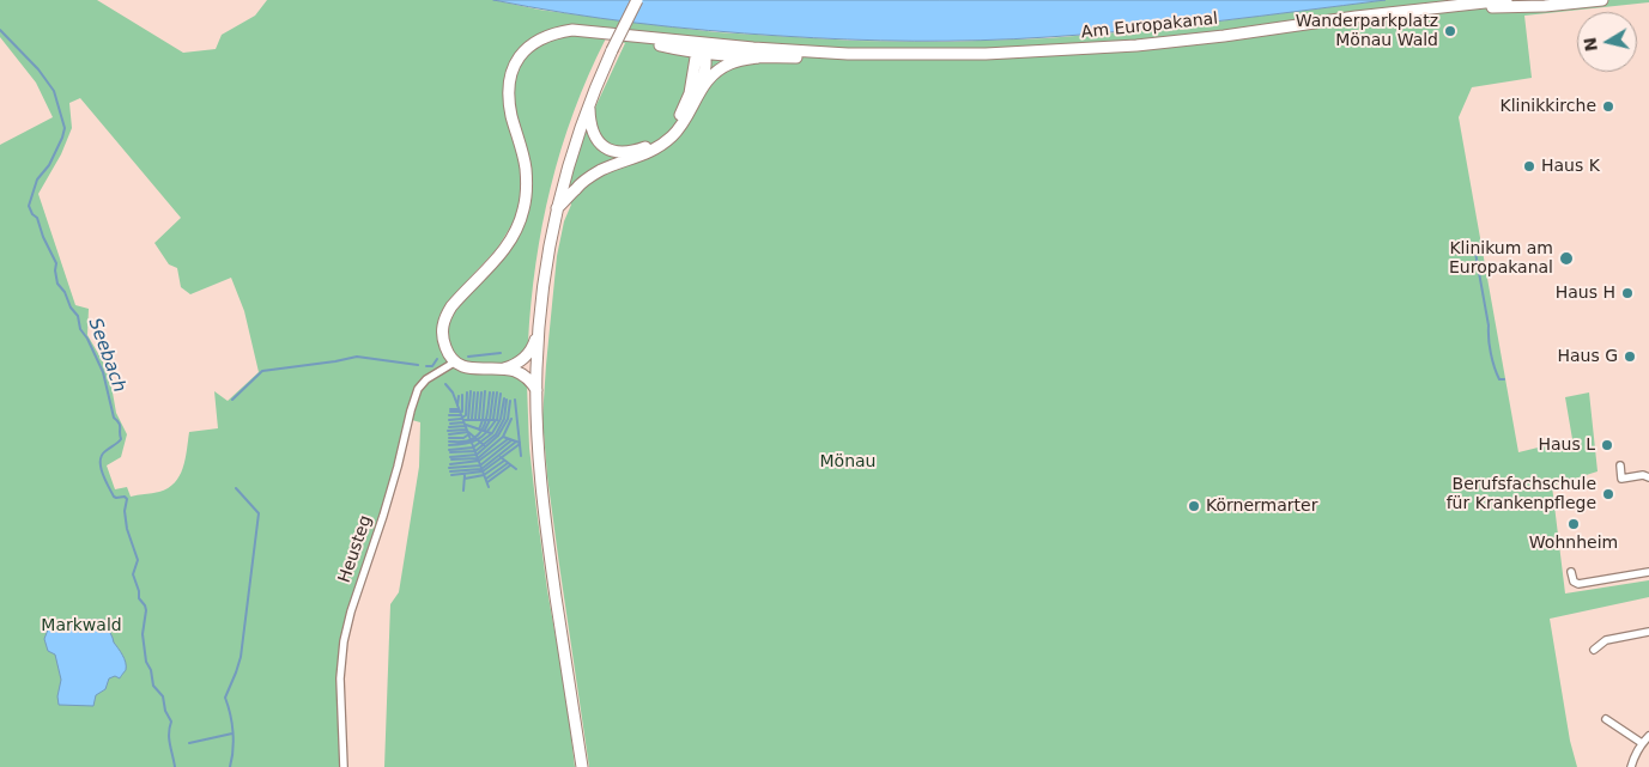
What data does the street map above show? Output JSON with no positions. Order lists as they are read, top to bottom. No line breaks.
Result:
{"streets":{"main road":["Am Europakanal"],"street":["Heusteg"]},"crossings":[["Am Europakanal","Heusteg"]],"water":["Seebach"],"parks":["Mönau","Markwald"],"places":["Wanderparkplatz Mönau Wald","Klinikkirche","Haus K","Klinikum am Europakanal","Haus H","Haus G","Haus L","Berufsfachschule für Krankenpflege","Körnermarter","Wohnheim"],"north":"left"}
